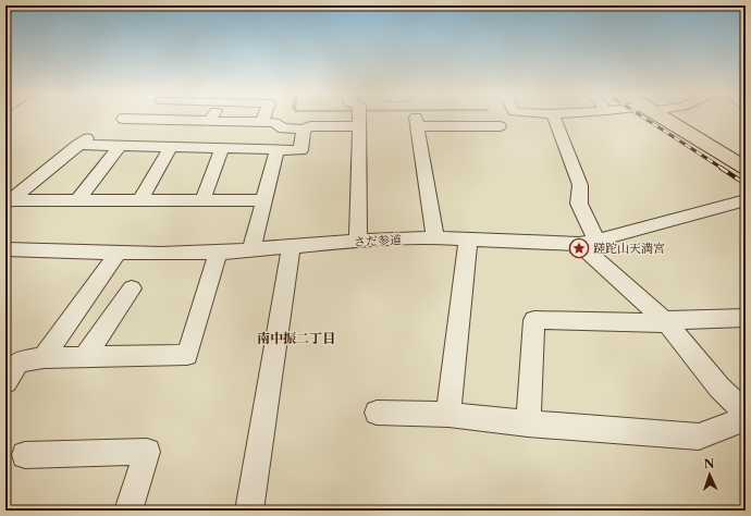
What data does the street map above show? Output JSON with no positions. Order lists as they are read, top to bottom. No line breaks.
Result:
{"streets":{"street":["さだ参道"]},"districts":["南中振二丁目"],"places":{"place":["蹉跎山天満宮"]},"north":"top"}
